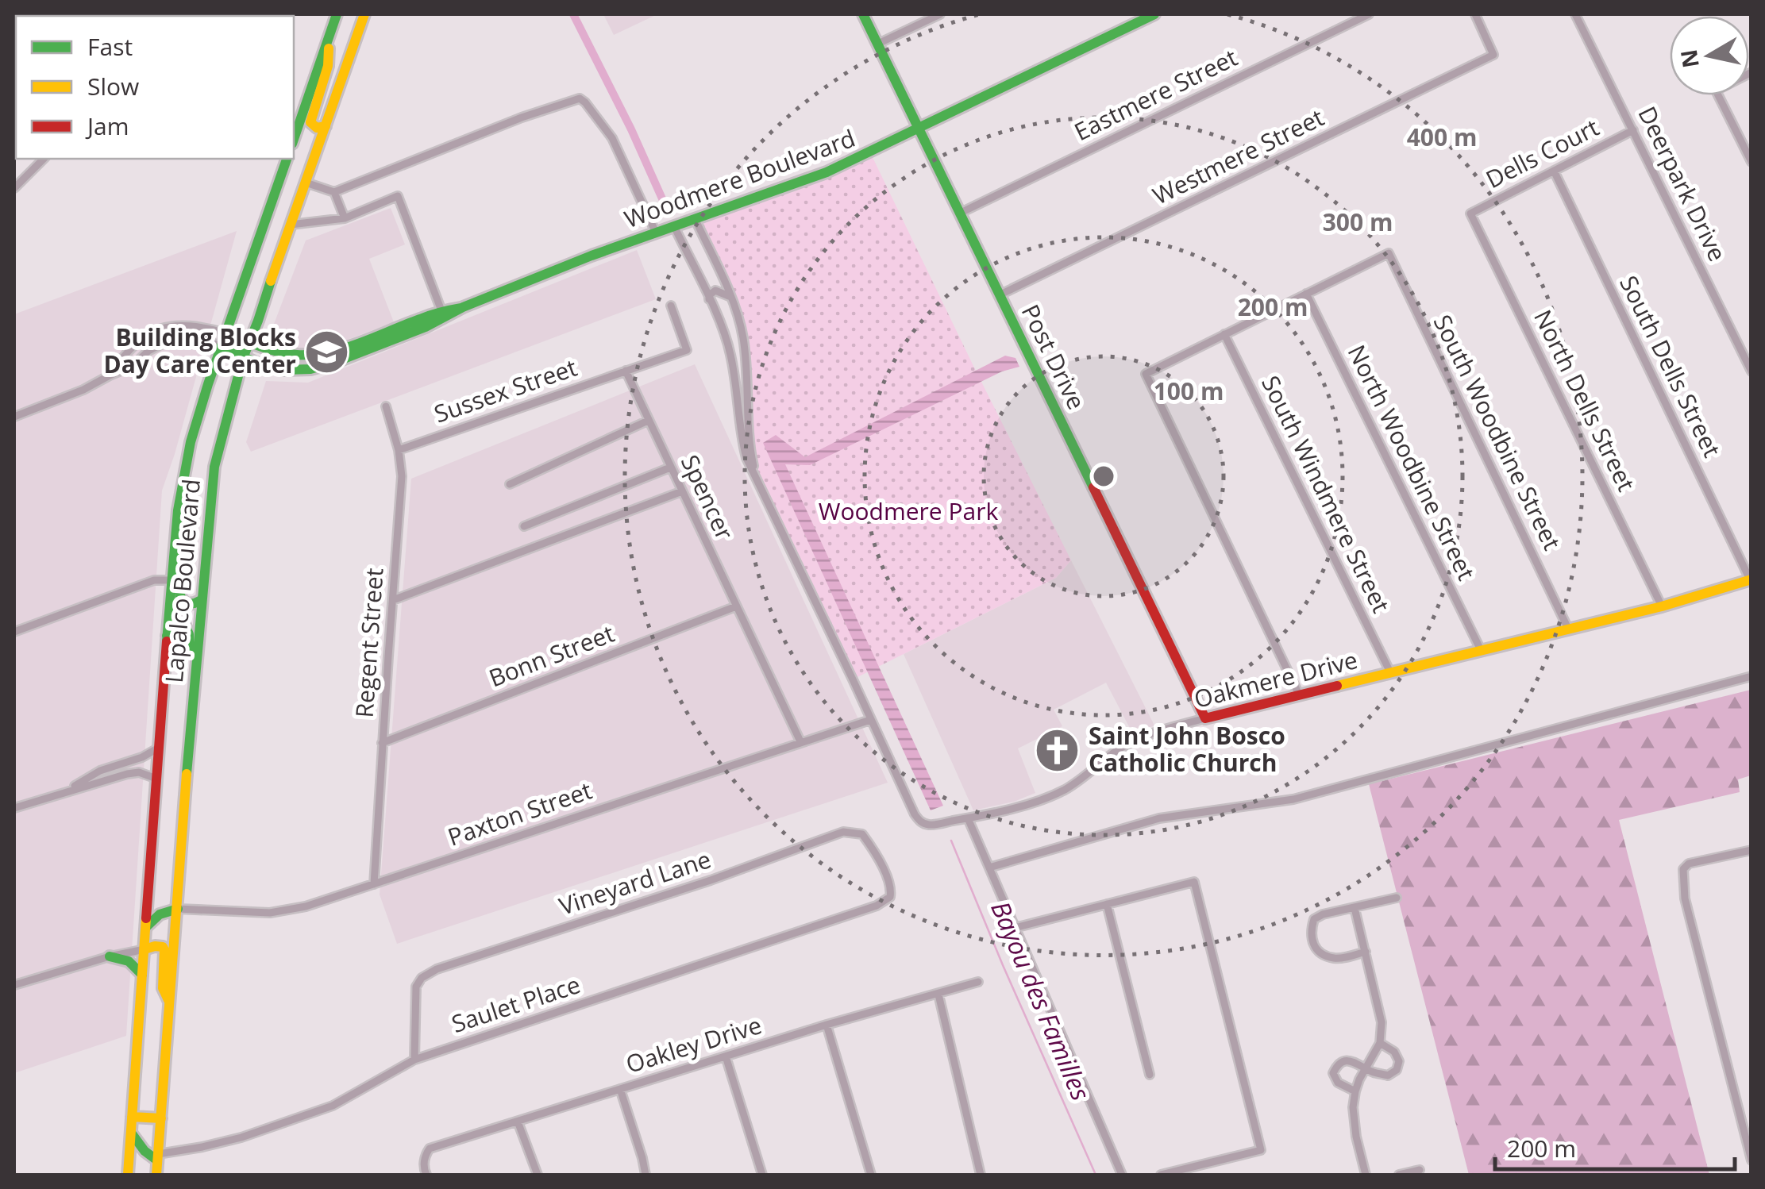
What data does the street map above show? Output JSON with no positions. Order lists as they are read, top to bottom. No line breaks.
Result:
{"streets":{"main road":["Woodmere Boulevard","Post Drive","Lapalco Boulevard","Oakmere Drive"],"street":["Eastmere Street","Dells Court","Westmere Street","Deerpark Drive","South Dells Street","Sussex Street","North Dells Street","South Woodbine Street","North Woodbine Street","South Windmere Street","Spencer","Regent Street","Bonn Street","Paxton Street","Vineyard Lane","Saulet Place","Oakley Drive"]},"crossings":[["Eastmere Street","Post Drive"],["Dells Court","Deerpark Drive"],["Dells Court","South Dells Street"],["Dells Court","North Dells Street"],["Westmere Street","Post Drive"],["Woodmere Boulevard","Post Drive"],["Woodmere Boulevard","Lapalco Boulevard"],["Woodmere Boulevard","Oakmere Drive"],["Post Drive","Oakmere Drive"],["South Dells Street","Oakmere Drive"],["Sussex Street","Spencer"],["Sussex Street","Regent Street"],["North Dells Street","Oakmere Drive"],["South Woodbine Street","North Woodbine Street"],["South Woodbine Street","Oakmere Drive"],["North Woodbine Street","Oakmere Drive"],["South Windmere Street","Oakmere Drive"],["Spencer","Bonn Street"],["Spencer","Paxton Street"],["Lapalco Boulevard","Paxton Street"],["Lapalco Boulevard","Saulet Place"],["Regent Street","Bonn Street"],["Regent Street","Paxton Street"],["Oakmere Drive","Paxton Street"],["Vineyard Lane","Saulet Place"]],"water":["Bayou des Familles"],"parks":["Woodmere Park"],"places":{"school or university":["Building Blocks Day Care Center"],"church":["Saint John Bosco Catholic Church"]},"legend":["Fast","Slow","Jam"],"scale_bar":"200 m","north":"left","rings":["400 m","300 m","200 m","100 m"]}
